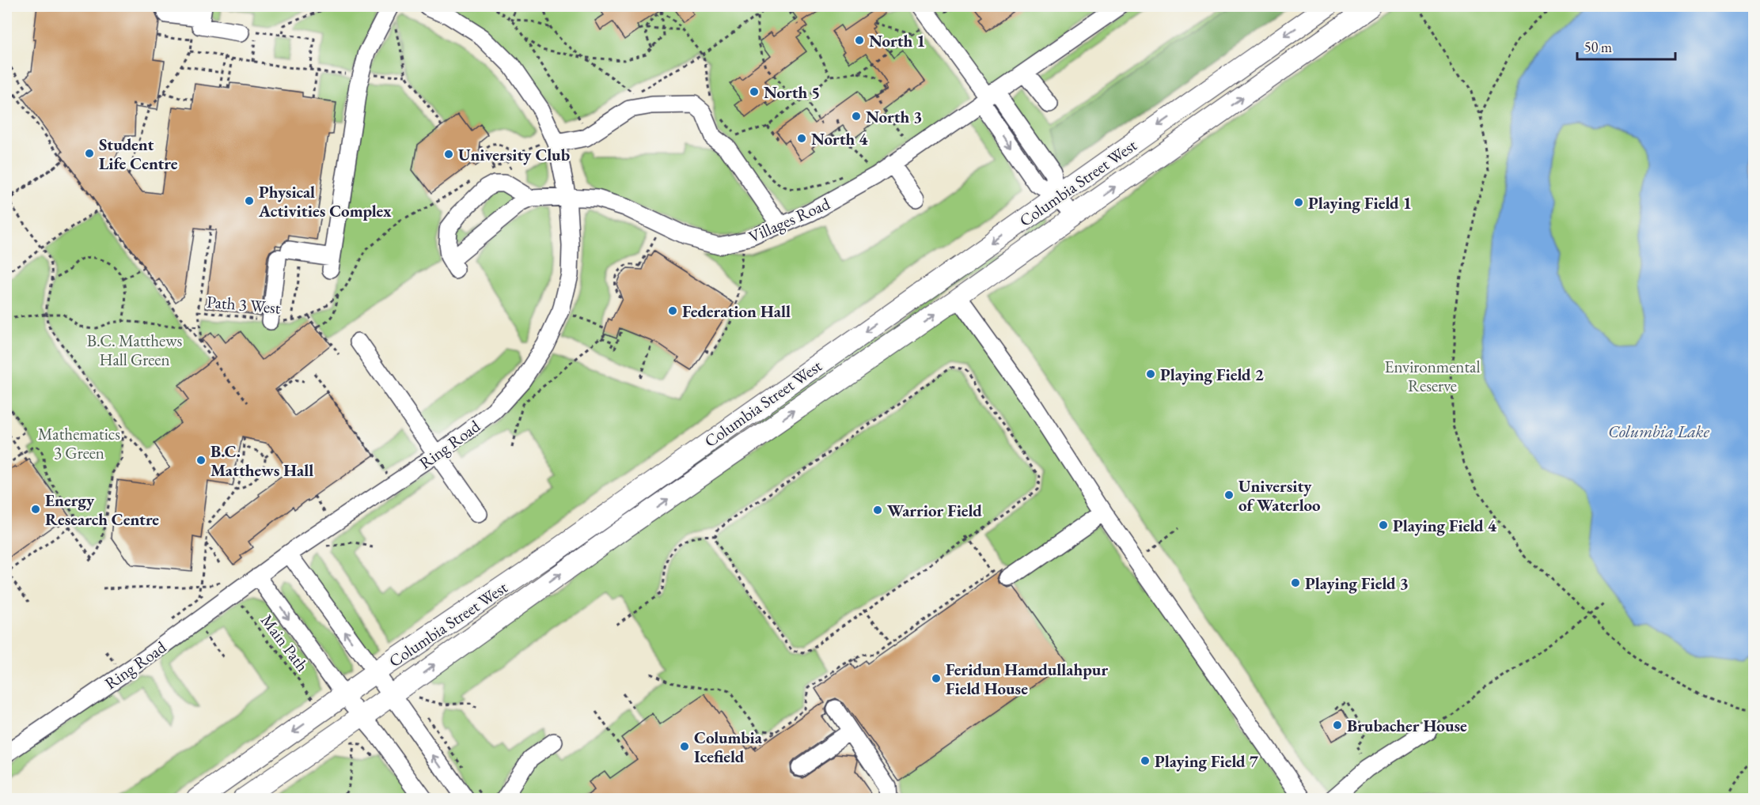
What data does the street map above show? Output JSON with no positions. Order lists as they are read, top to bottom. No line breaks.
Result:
{"streets":{"main road":["Columbia Street West"],"street":["Villages Road","Ring Road"],"path":["Path 3 West","Main Path"]},"crossings":[["Villages Road","Ring Road"]],"water":["Columbia Lake"],"parks":["B.C. Matthews Hall Green","Environmental Reserve","Mathematics 3 Green"],"places":["North 1","North 5","North 3","North 4","Student Life Centre","University Club","Physical Activities Complex","Playing Field 1","Federation Hall","Playing Field 2","B.C. Matthews Hall","University of Waterloo","Energy Research Centre","Warrior Field","Playing Field 4","Playing Field 3","Feridun Hamdullahpur Field House","Brubacher House","Columbia Icefield","Playing Field 7"],"scale_bar":"50 m"}
